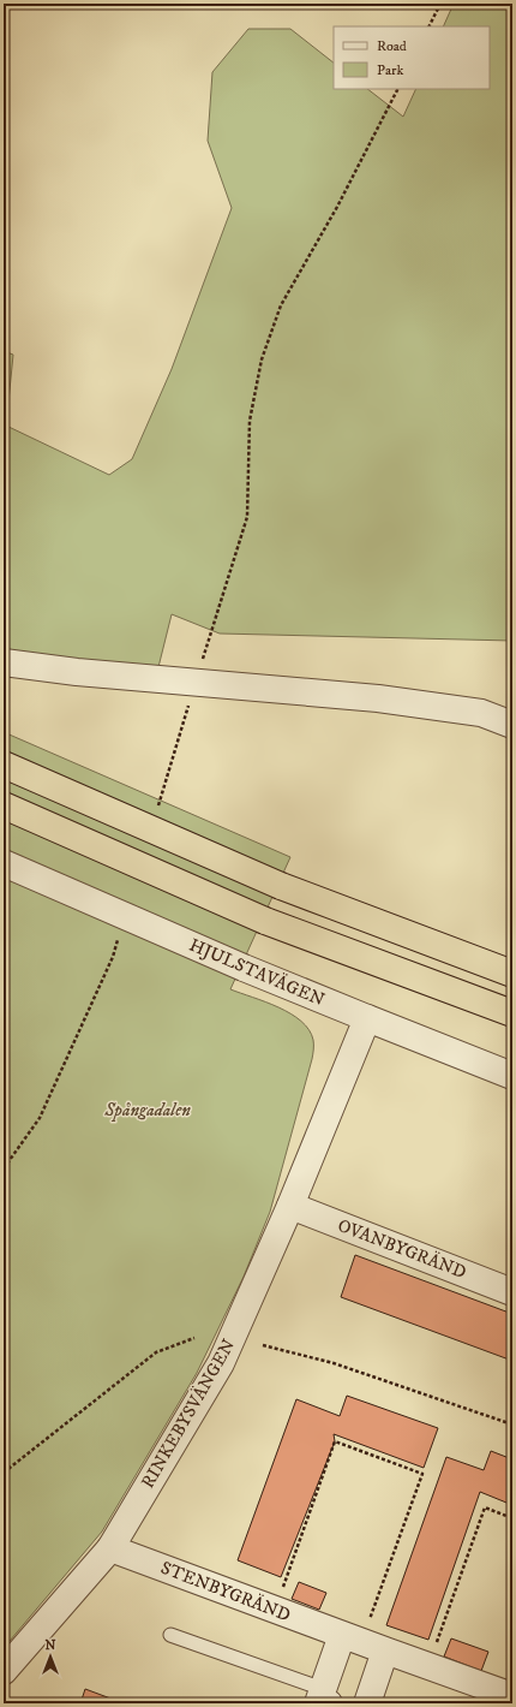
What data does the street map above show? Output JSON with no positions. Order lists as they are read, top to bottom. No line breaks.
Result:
{"streets":{"street":["HJULSTAVÄGEN","OVANBYGRÄND","RINKEBYSVÄNGEN","STENBYGRÄND"]},"crossings":[["HJULSTAVÄGEN","RINKEBYSVÄNGEN"],["OVANBYGRÄND","RINKEBYSVÄNGEN"],["RINKEBYSVÄNGEN","STENBYGRÄND"]],"parks":["Spångadalen"],"legend":["Road","Park"],"north":"top"}
